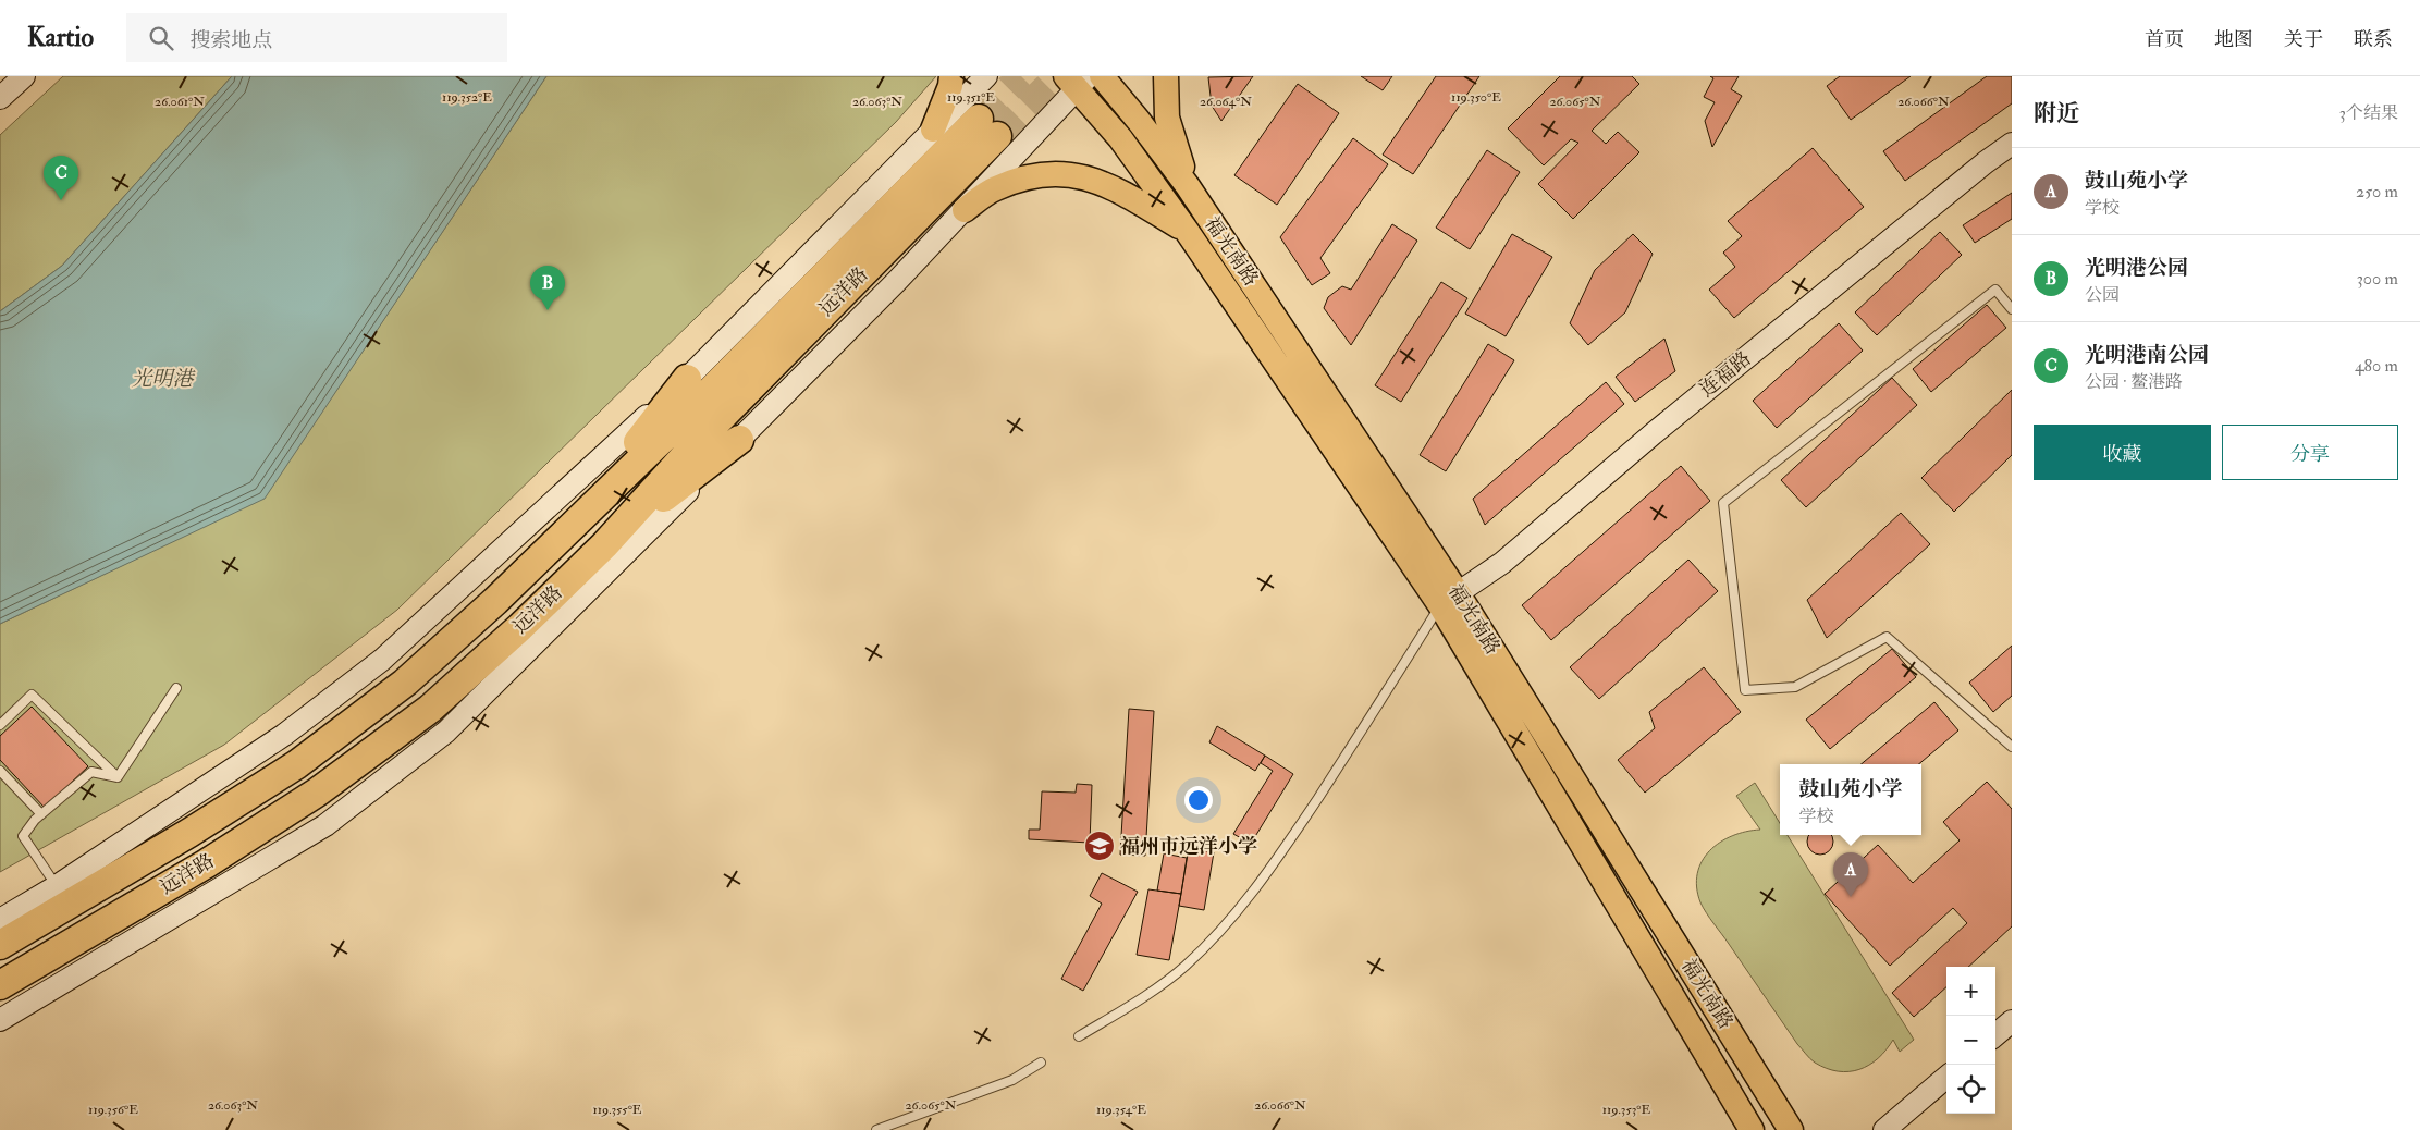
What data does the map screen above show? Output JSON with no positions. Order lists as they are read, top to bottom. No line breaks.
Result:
{"streets":{"highway":["远洋路"],"main road":["福光南路","连福路"]},"crossings":[["福光南路","连福路"]],"water":["光明港"],"places":{"school or university":["福州市远洋小学"]},"page":{"header":"Kartio","search":"搜索地点","nav":["首页","地图","关于","联系"],"heading":["附近","3个结果"],"list":[{"mark":"A","name":"鼓山苑小学","note":"学校","value":"250 m"},{"mark":"B","name":"光明港公园","note":"公园","value":"300 m"},{"mark":"C","name":"光明港南公园","note":"公园 · 鳌港路","value":"480 m"}],"pins":["C","B","A"],"buttons":["收藏","分享"],"popup":["鼓山苑小学","学校"],"map_buttons":["+","−"]},"coordinates":["119.352°E","119.351°E","119.350°E","26.061°N","26.063°N","26.064°N","26.065°N","26.066°N","119.356°E","119.355°E","119.354°E","119.353°E"]}
